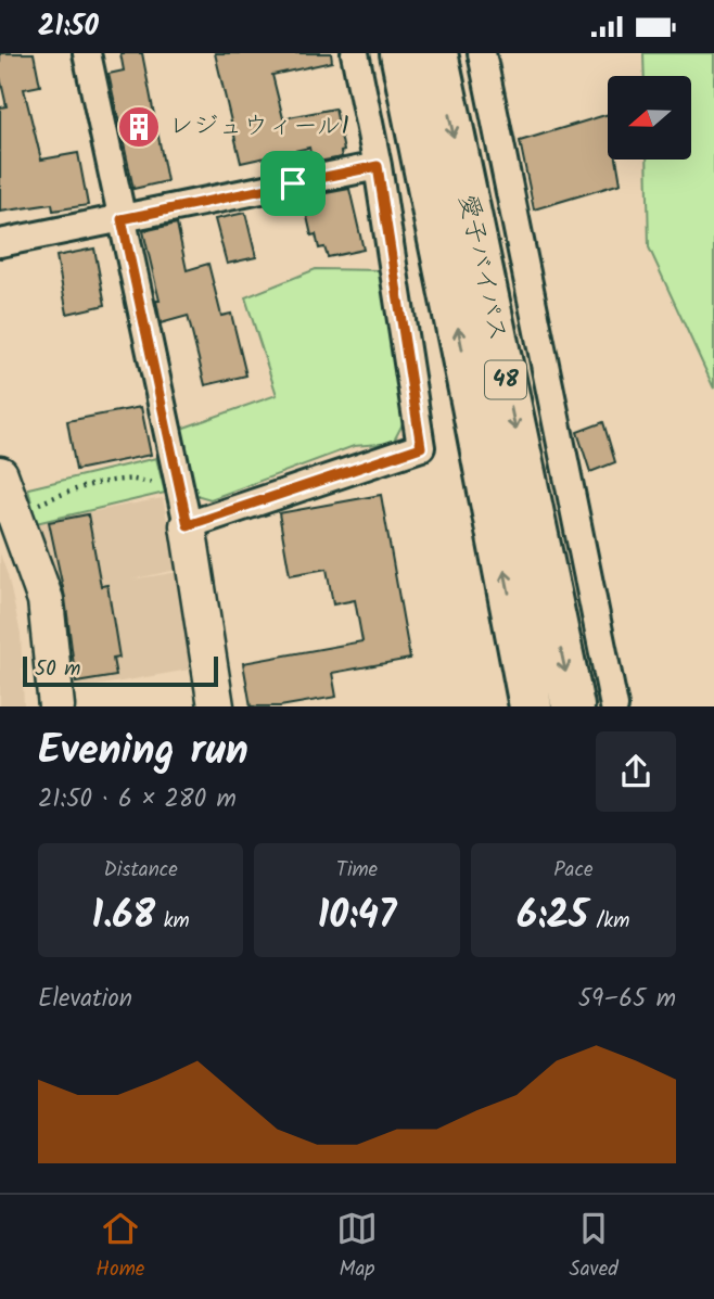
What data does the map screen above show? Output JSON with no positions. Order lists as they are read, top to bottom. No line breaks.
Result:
{"streets":{"highway":["愛子バイパス","48"]},"places":{"building":["レジュウィール1"]},"scale_bar":"50 m","north":"left","page":{"status":"21:50","scale":"50 m","heading":["Evening run","21:50 · 6 × 280 m"],"stats":[["Distance","1.68 km"],["Time","10:47"],["Pace","6:25 /km"]],"chart":["Elevation","59–65 m"],"tabs":["Home","Map","Saved"]}}
